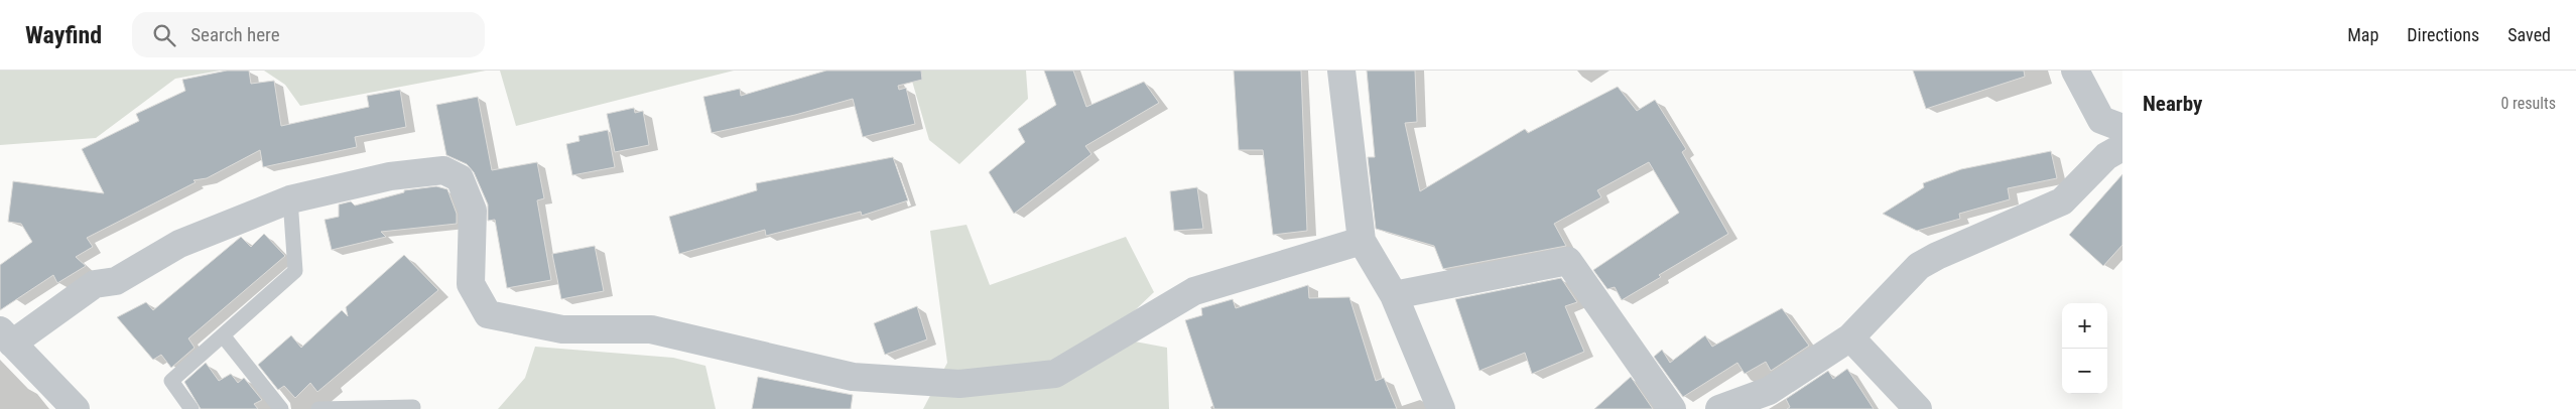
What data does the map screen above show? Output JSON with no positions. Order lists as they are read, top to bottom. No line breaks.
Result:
{"page":{"header":"Wayfind","search":"Search here","nav":["Map","Directions","Saved"],"heading":["Nearby","0 results"],"map_buttons":["+","−"]}}
